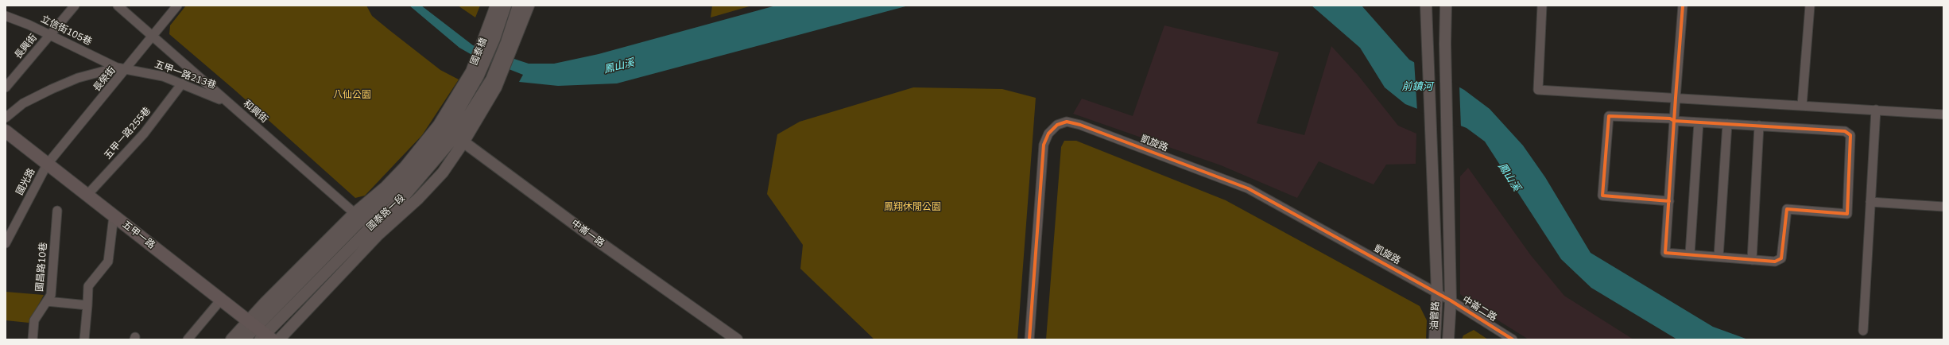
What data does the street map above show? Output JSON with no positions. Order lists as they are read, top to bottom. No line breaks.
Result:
{"streets":{"main road":["五甲一路"],"street":["立信街105巷","長興街","國泰橋","五甲一路213巷","長榮街","和興街","五甲一路255巷","凱旋路","國光路","國泰路一段","中崙一路","國昌路10巷","中崙二路","油管路"]},"crossings":[["立信街105巷","長興街"],["立信街105巷","五甲一路213巷"],["國泰橋","國泰路一段"],["五甲一路213巷","長榮街"],["五甲一路213巷","和興街"],["五甲一路213巷","五甲一路255巷"],["長榮街","和興街"],["長榮街","國光路"],["長榮街","五甲一路"],["和興街","國泰路一段"],["五甲一路255巷","五甲一路"],["凱旋路","中崙二路"],["凱旋路","油管路"],["國光路","五甲一路"],["國泰路一段","中崙一路"],["國泰路一段","五甲一路"],["中崙二路","油管路"]],"water":["鳳山溪","前鎮河"],"parks":["八仙公園","鳳翔休閒公園"]}
